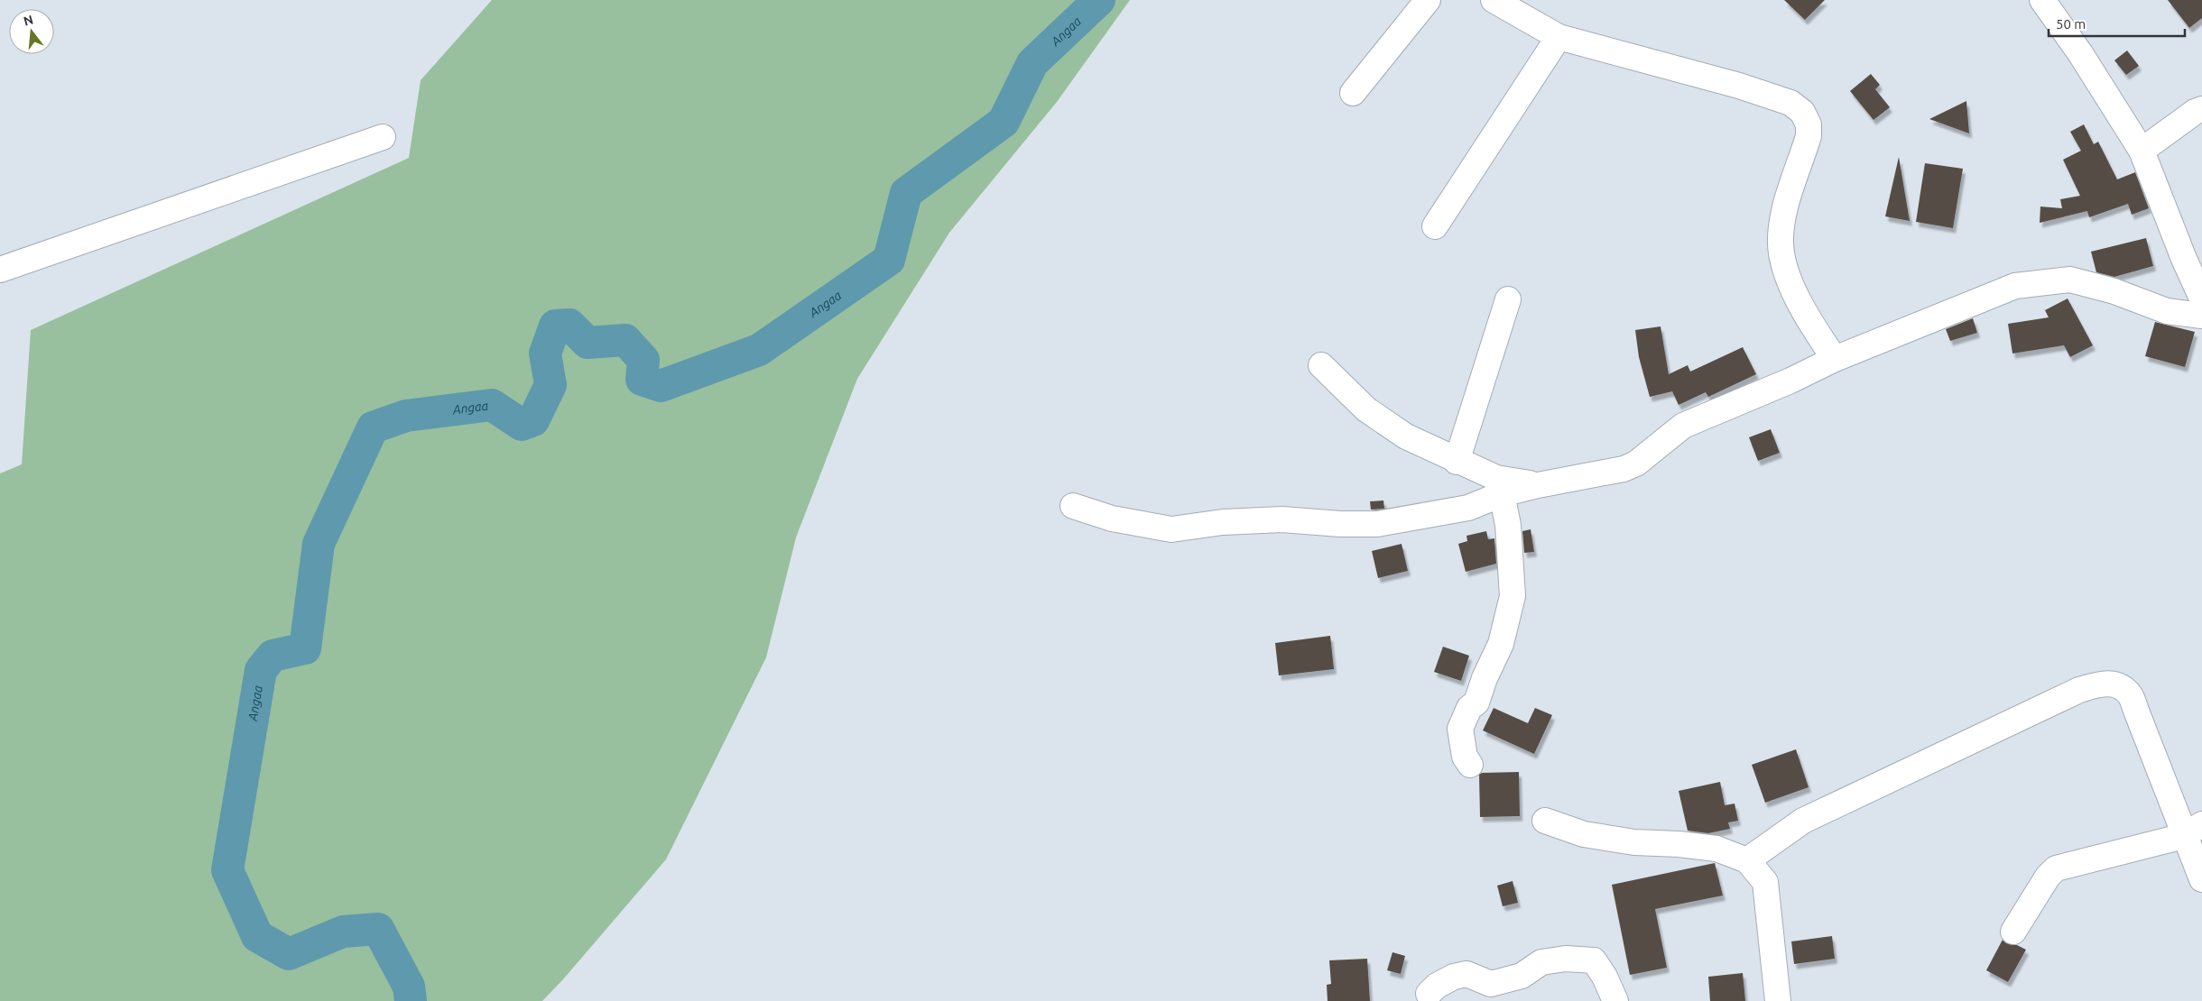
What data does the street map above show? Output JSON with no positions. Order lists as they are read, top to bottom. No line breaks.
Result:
{"water":["Angaa"],"scale_bar":"50 m","north":"top"}
